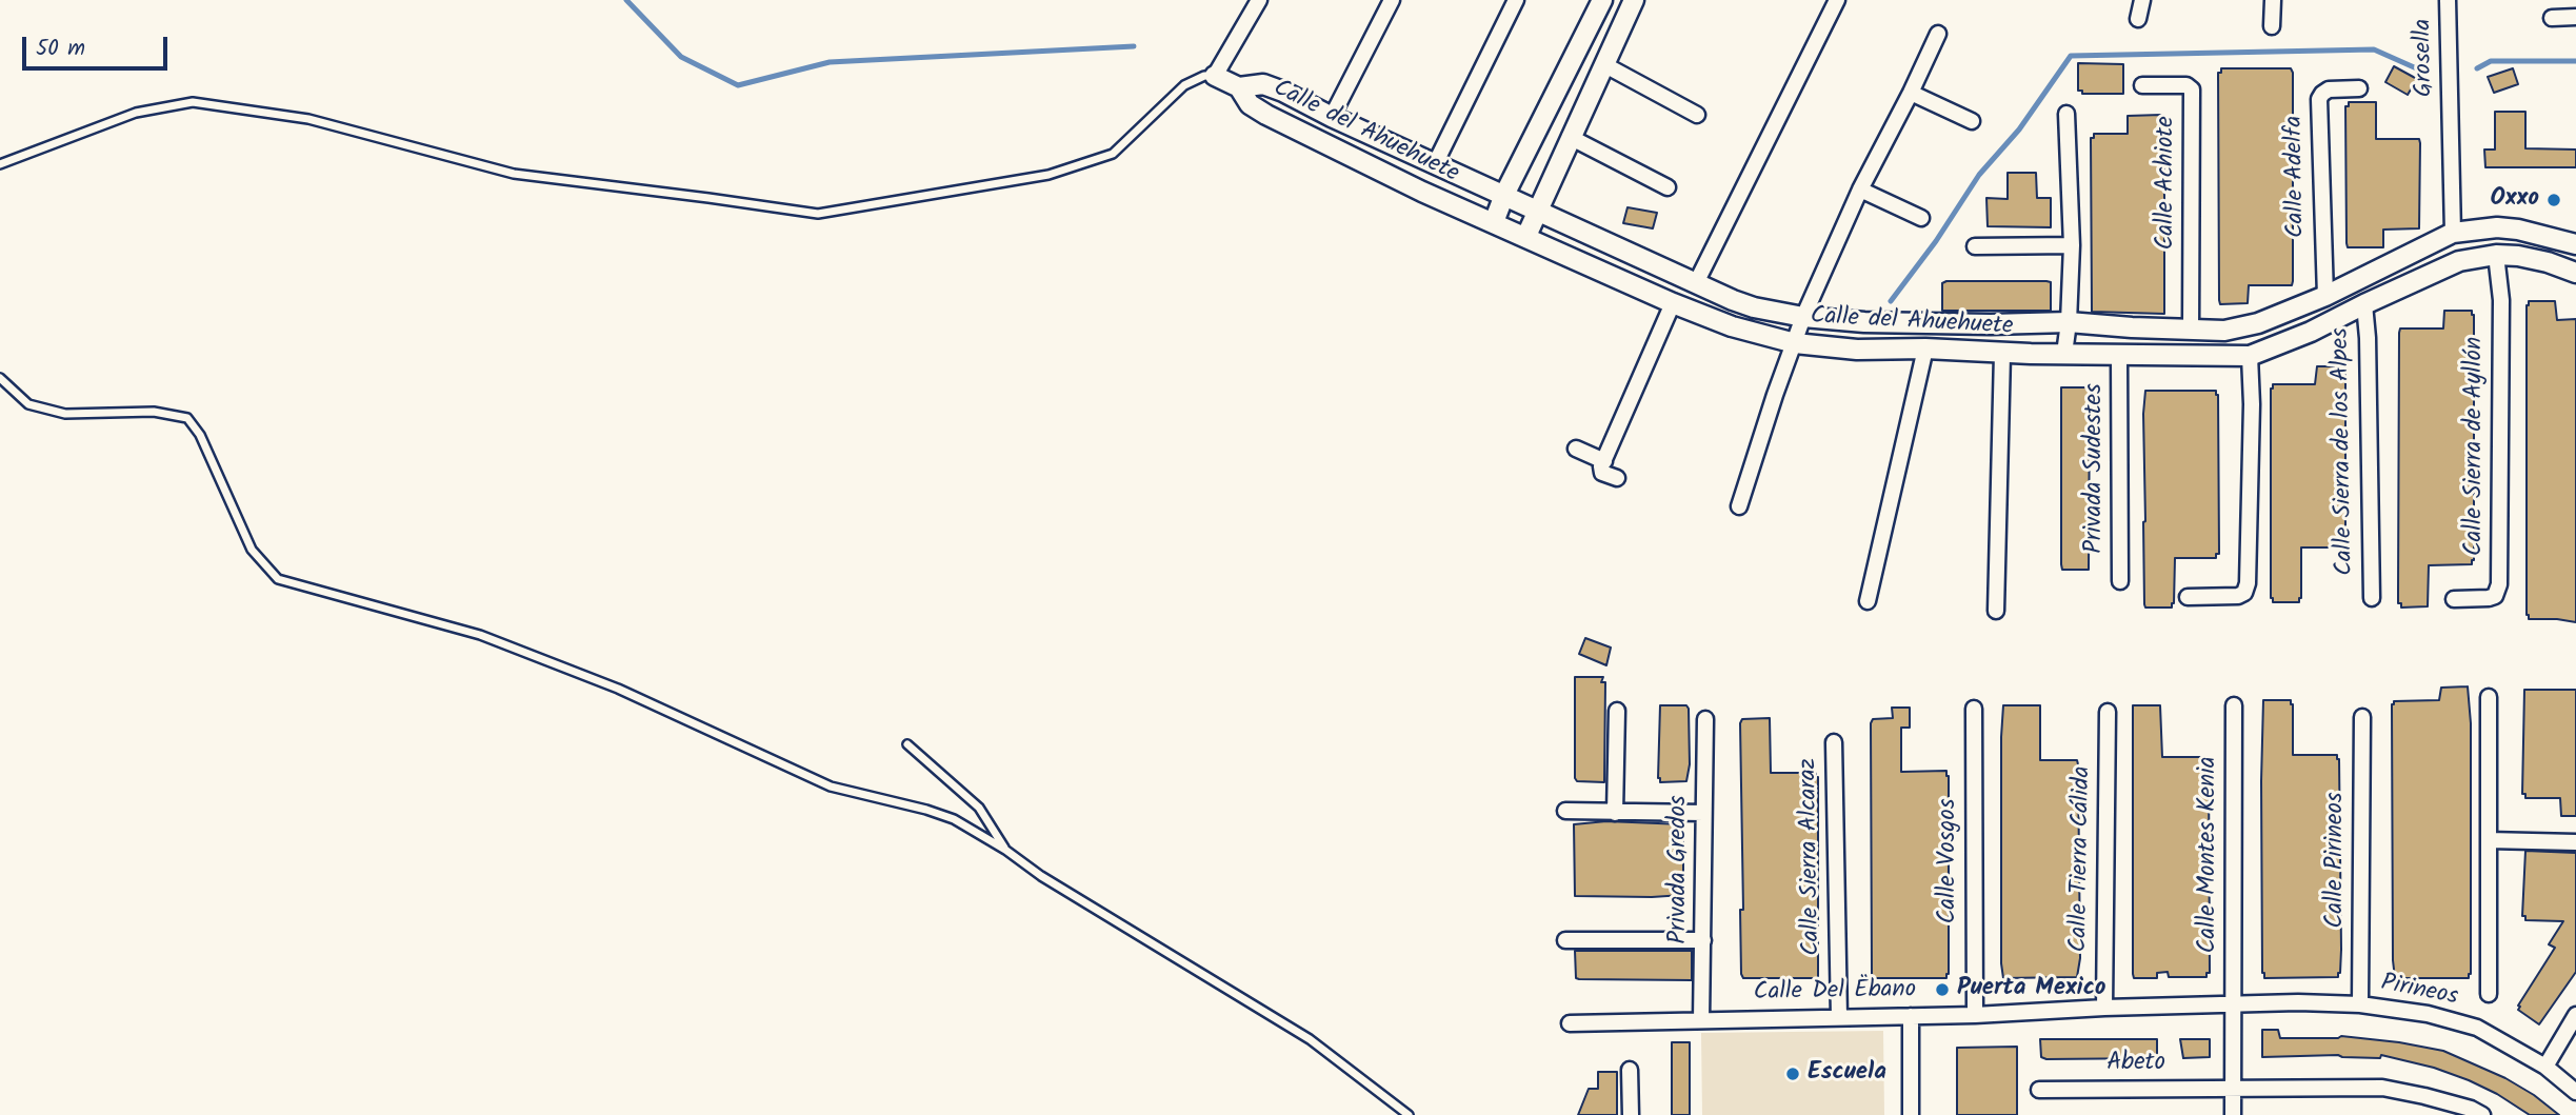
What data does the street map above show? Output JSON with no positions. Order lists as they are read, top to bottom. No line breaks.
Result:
{"streets":{"street":["Grosella","Calle del Ahuehuete","Calle Adelfa","Calle Achiote","Calle Sierra de Ayllón","Calle Sierra de los Alpes","Privada Sudestes","Calle Montes Kenia","Calle Sierra Alcaraz","Calle Tierra Cálida","Calle Pirineos","Calle Vosgos","Privada Gredos","Pirineos","Calle Del Ëbano","Abeto"]},"crossings":[["Grosella","Calle del Ahuehuete"],["Calle del Ahuehuete","Calle Adelfa"],["Calle del Ahuehuete","Calle Achiote"],["Calle del Ahuehuete","Calle Sierra de Ayllón"],["Calle del Ahuehuete","Calle Sierra de los Alpes"],["Calle del Ahuehuete","Privada Sudestes"],["Calle Montes Kenia","Pirineos"],["Calle Montes Kenia","Calle Del Ëbano"],["Calle Montes Kenia","Abeto"],["Calle Sierra Alcaraz","Calle Del Ëbano"],["Calle Tierra Cálida","Calle Del Ëbano"],["Calle Pirineos","Pirineos"],["Calle Vosgos","Calle Del Ëbano"],["Privada Gredos","Calle Del Ëbano"],["Pirineos","Calle Del Ëbano"]],"places":["Oxxo","Puerta Mexico","Escuela"],"scale_bar":"50 m"}
